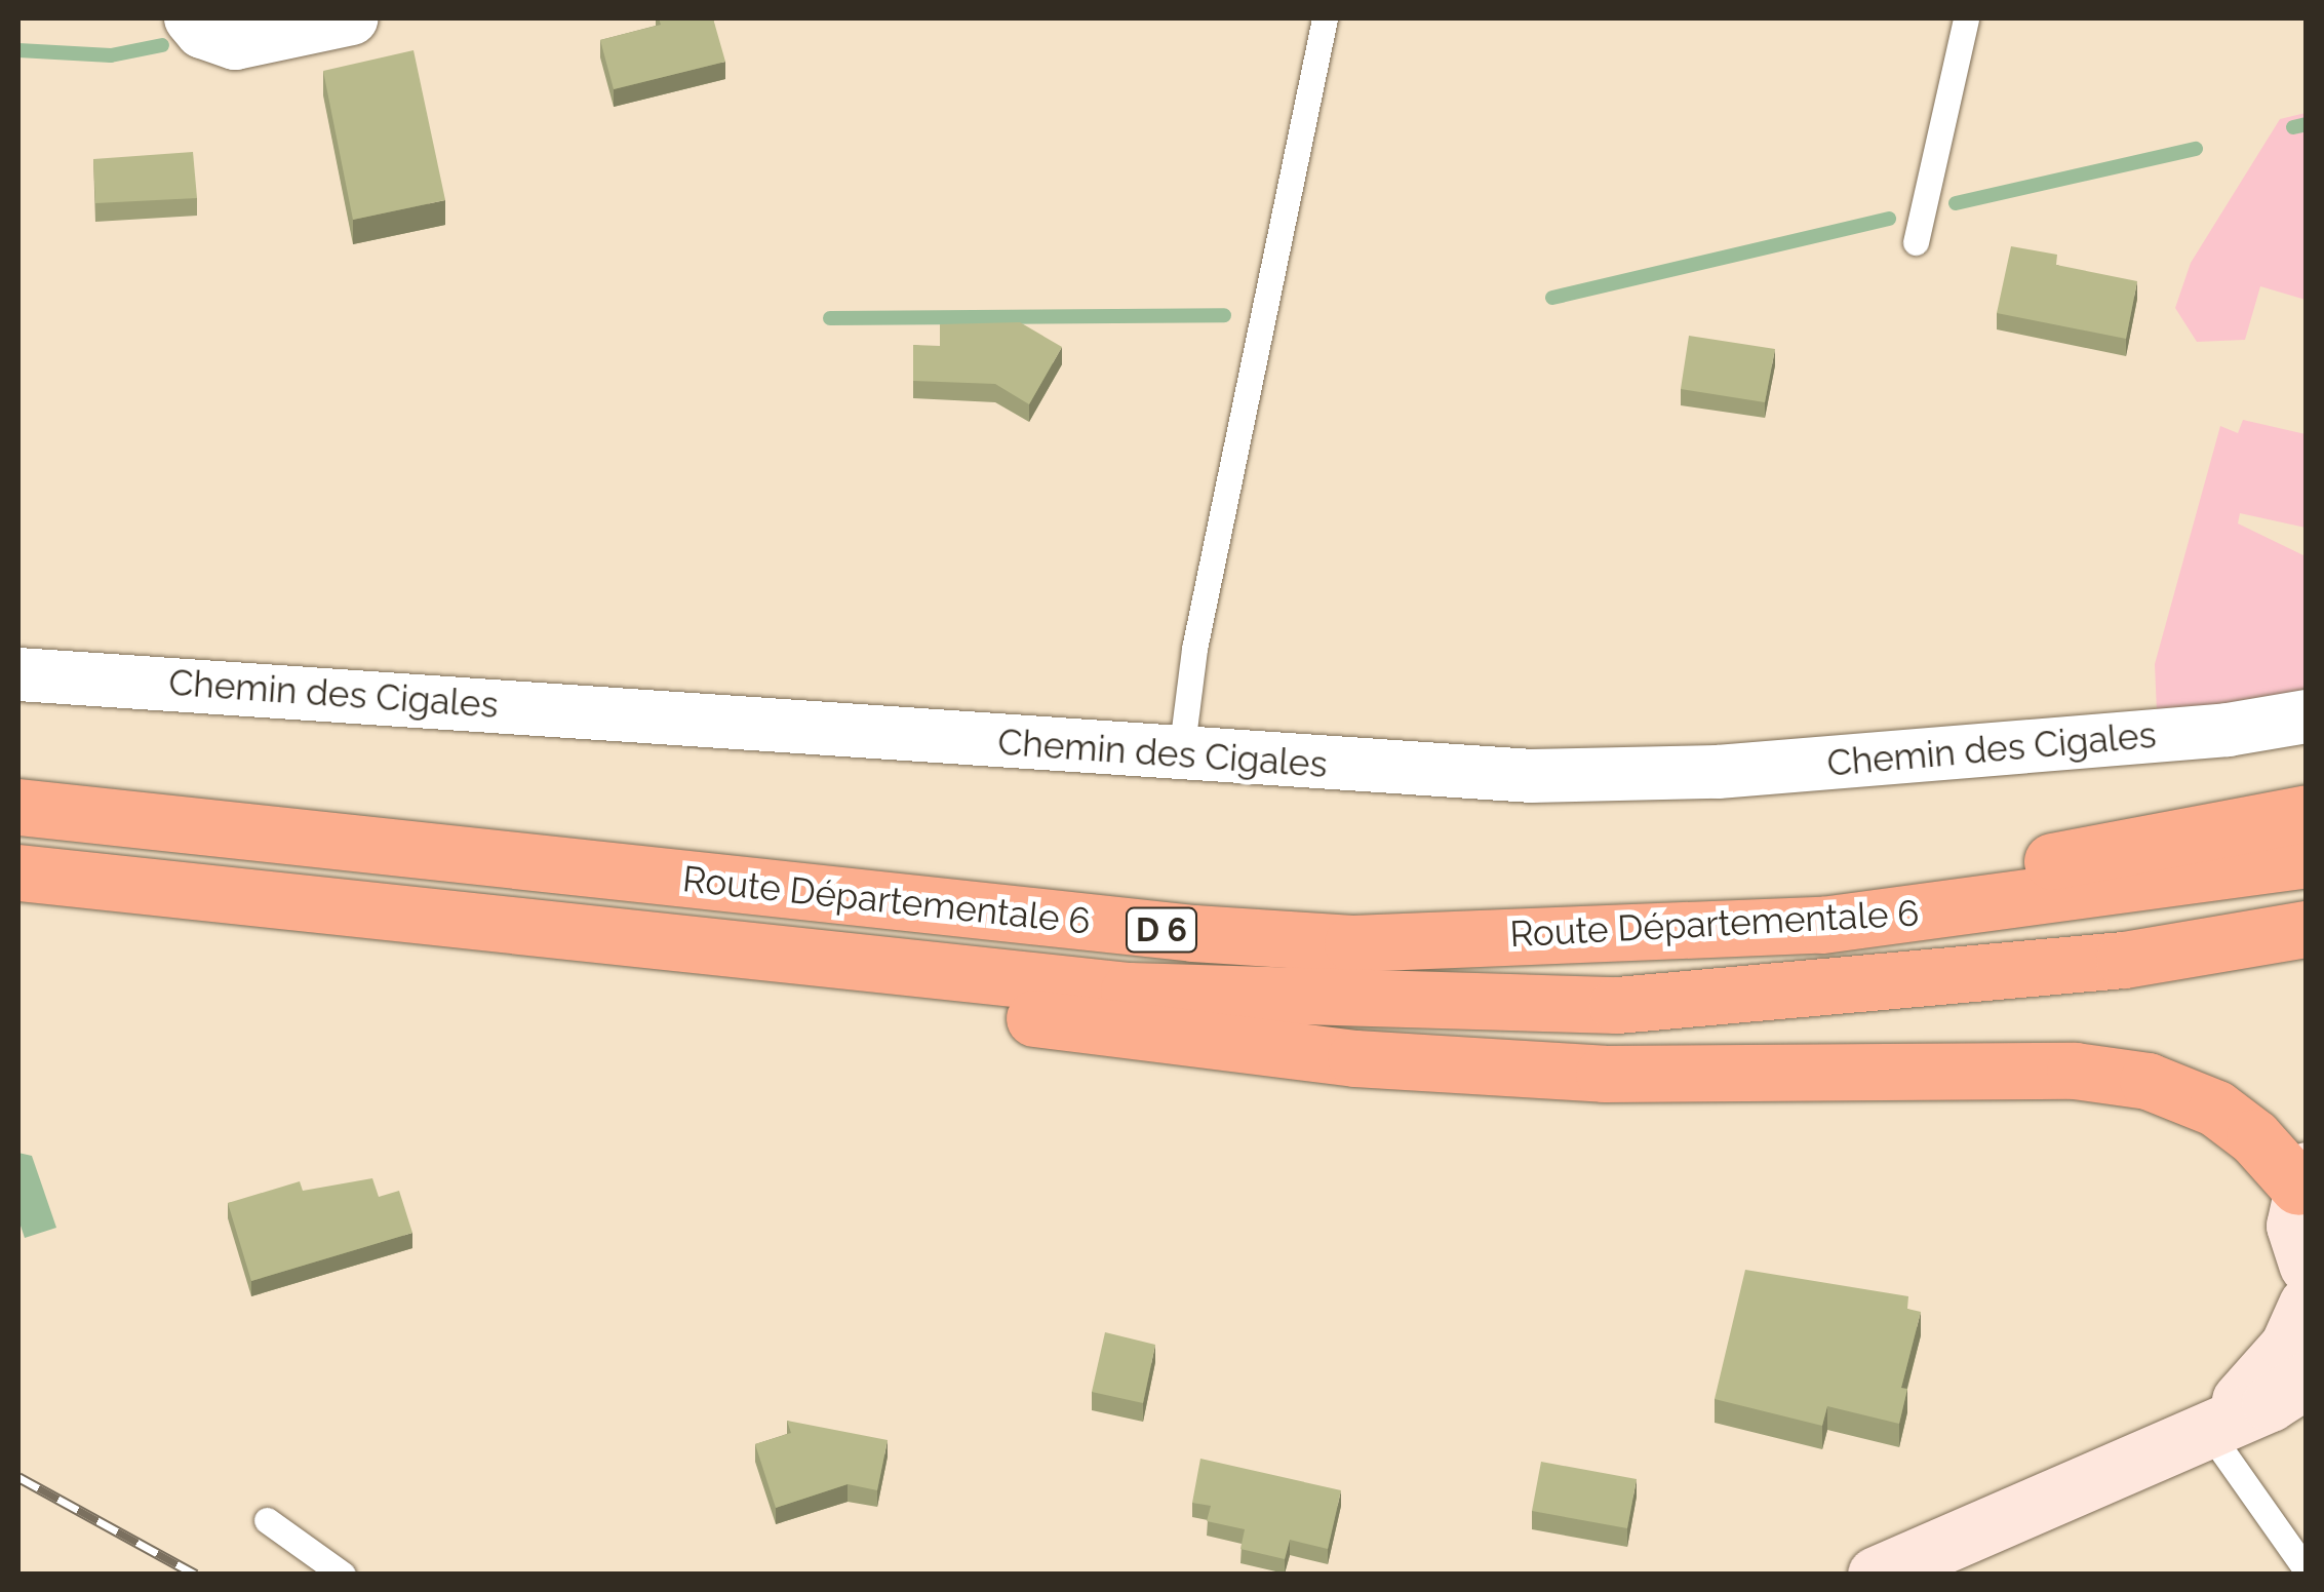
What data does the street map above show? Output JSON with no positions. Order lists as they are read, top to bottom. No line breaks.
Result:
{"streets":{"highway":["Route Départementale 6","D 6"],"street":["Chemin des Cigales"]}}
